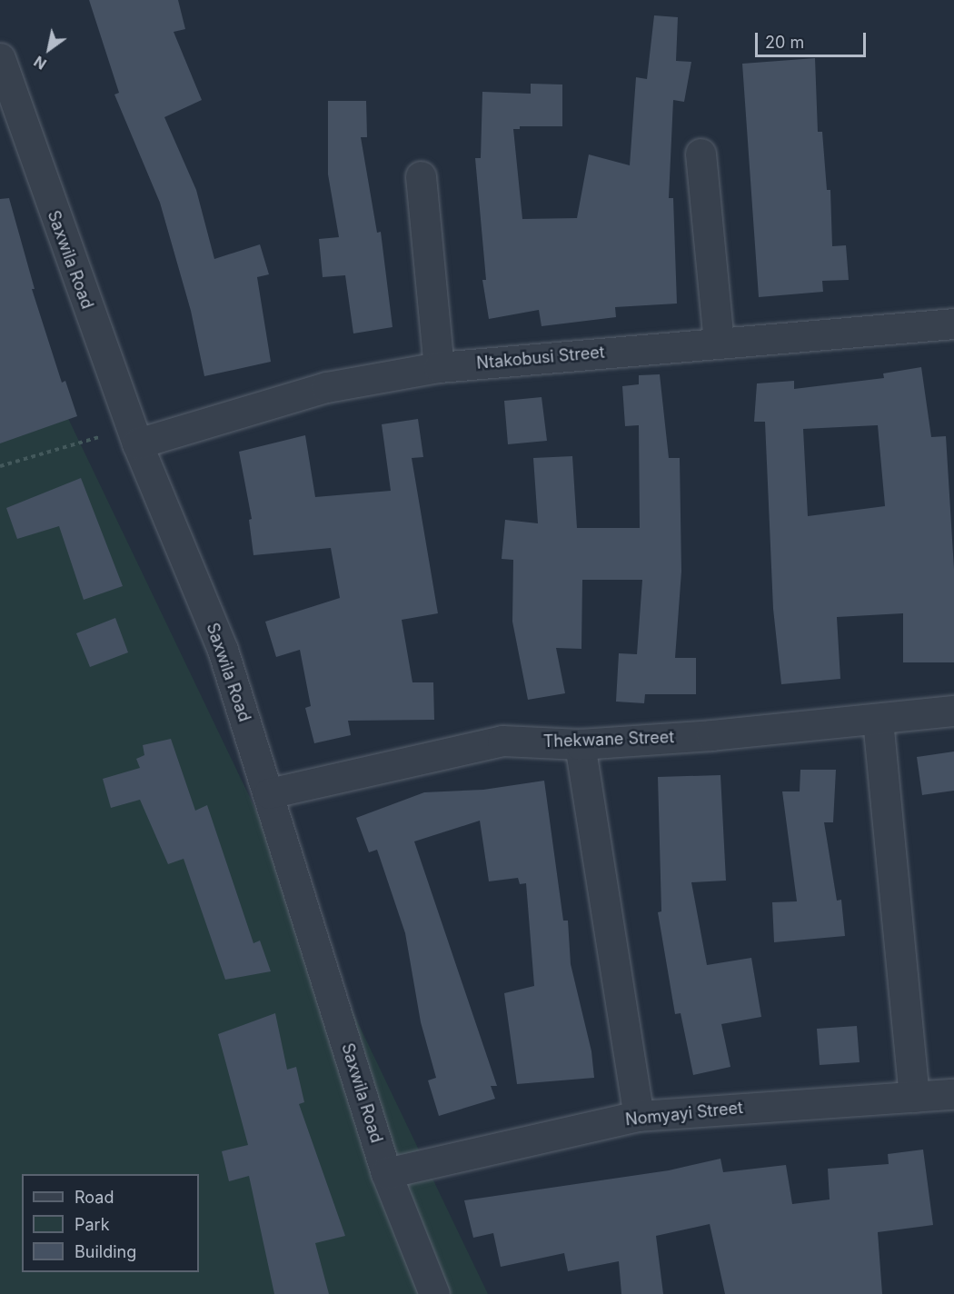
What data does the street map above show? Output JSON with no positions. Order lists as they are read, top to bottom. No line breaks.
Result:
{"streets":{"street":["Saxwila Road","Ntakobusi Street","Thekwane Street","Nomyayi Street"]},"crossings":[["Saxwila Road","Ntakobusi Street"],["Saxwila Road","Thekwane Street"],["Saxwila Road","Nomyayi Street"]],"legend":["Road","Park","Building"],"scale_bar":"20 m","north":"bottom left"}
